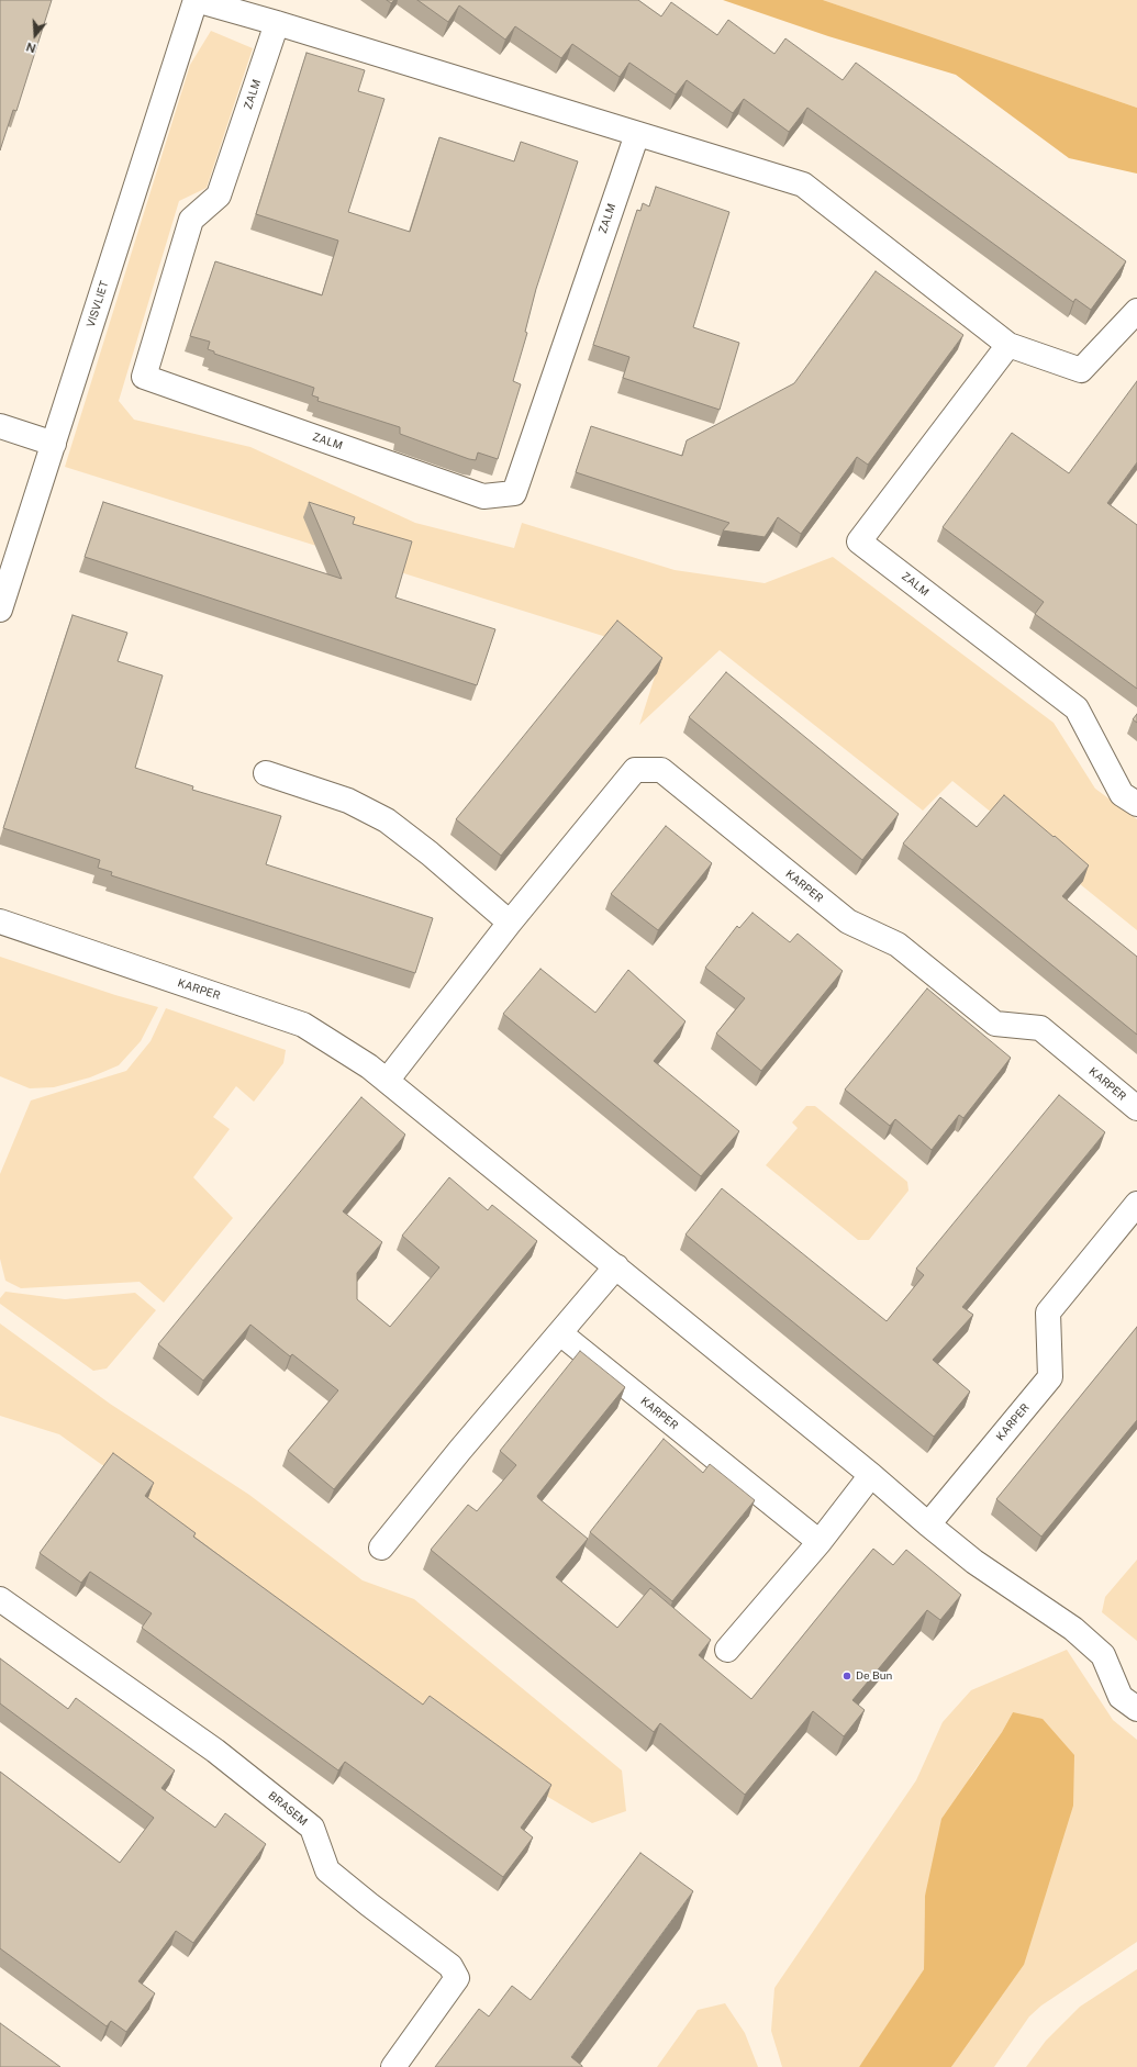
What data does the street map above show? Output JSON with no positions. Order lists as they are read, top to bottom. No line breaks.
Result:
{"streets":{"street":["ZALM","VISVLIET","KARPER","BRASEM"]},"places":["De Bun"],"north":"bottom"}
